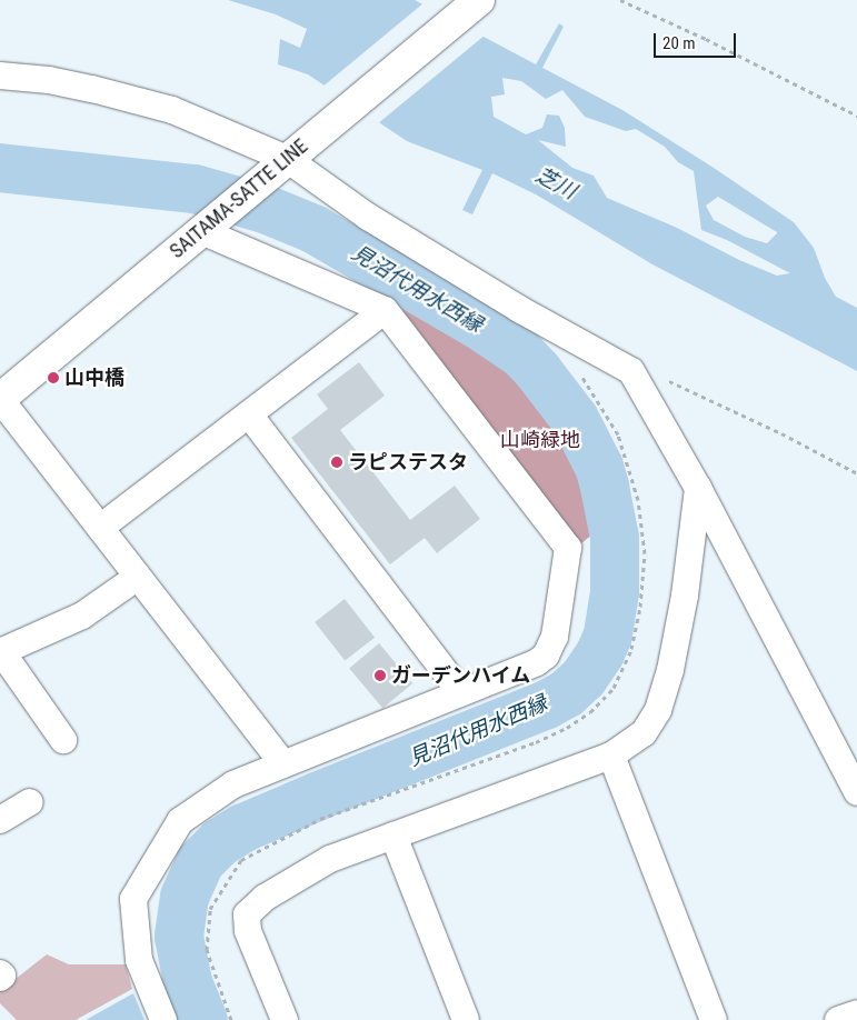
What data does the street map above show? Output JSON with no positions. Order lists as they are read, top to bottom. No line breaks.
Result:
{"streets":{"main road":["SAITAMA-SATTE LINE"]},"water":["芝川","見沼代用水西縁"],"parks":["山崎緑地"],"places":["山中橋","ラピステスタ","ガーデンハイム"],"scale_bar":"20 m"}
